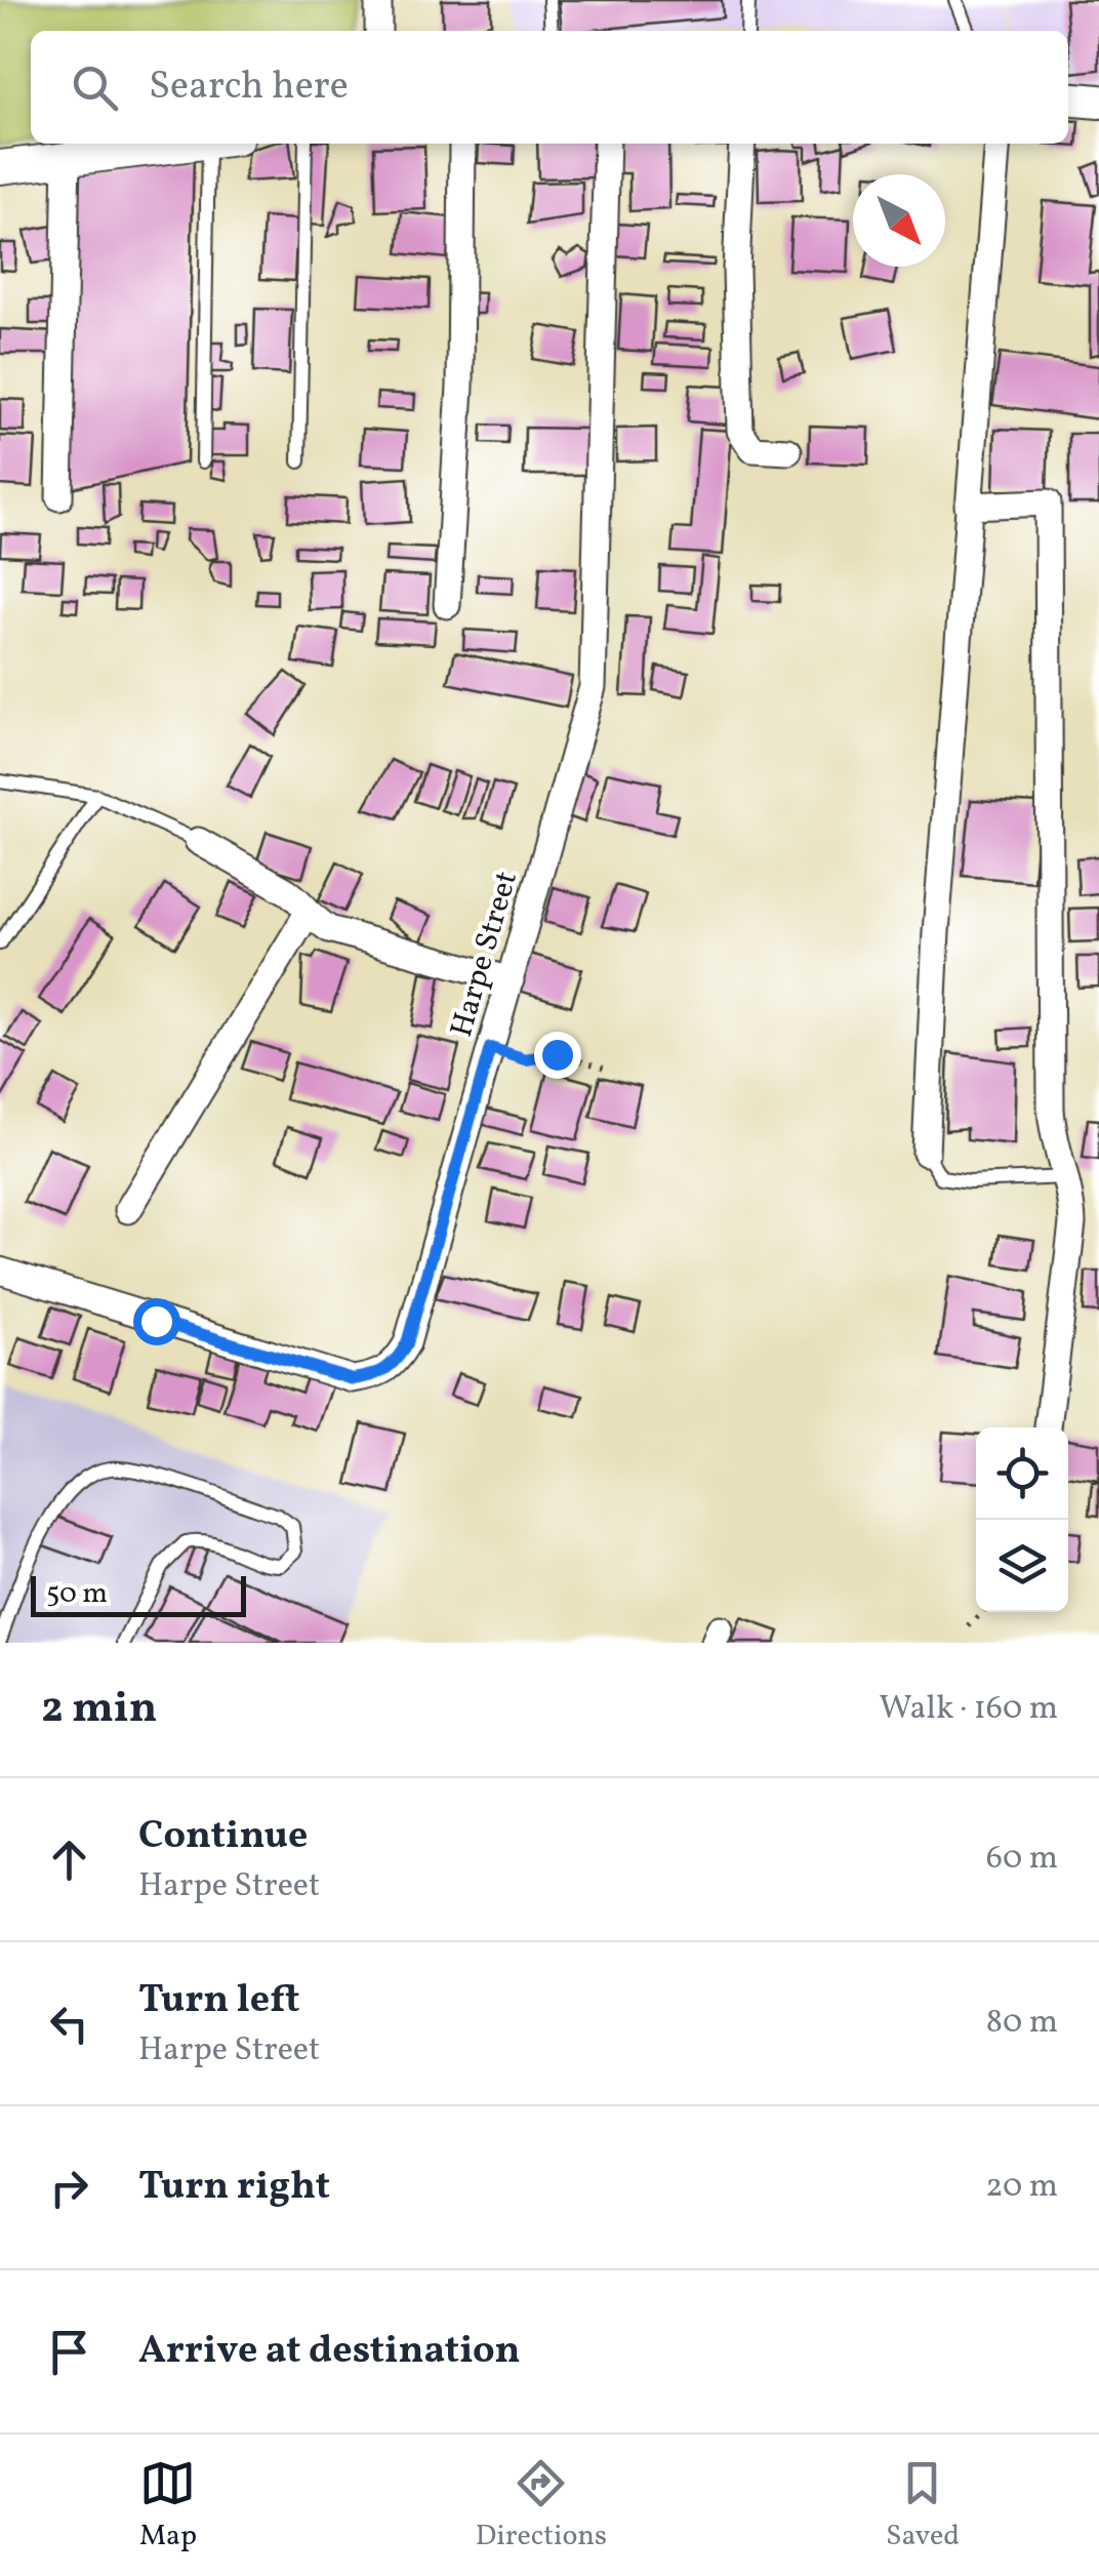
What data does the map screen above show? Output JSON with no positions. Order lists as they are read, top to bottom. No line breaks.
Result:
{"streets":{"street":["Harpe Street"]},"scale_bar":"50 m","north":"bottom right","page":{"search":"Search here","scale":"50 m","heading":["2 min","Walk · 160 m"],"list":[["Continue","Harpe Street","60 m"],["Turn left","Harpe Street","80 m"],["Turn right","20 m"],"Arrive at destination"],"nav":["Map","Directions","Saved"]}}
